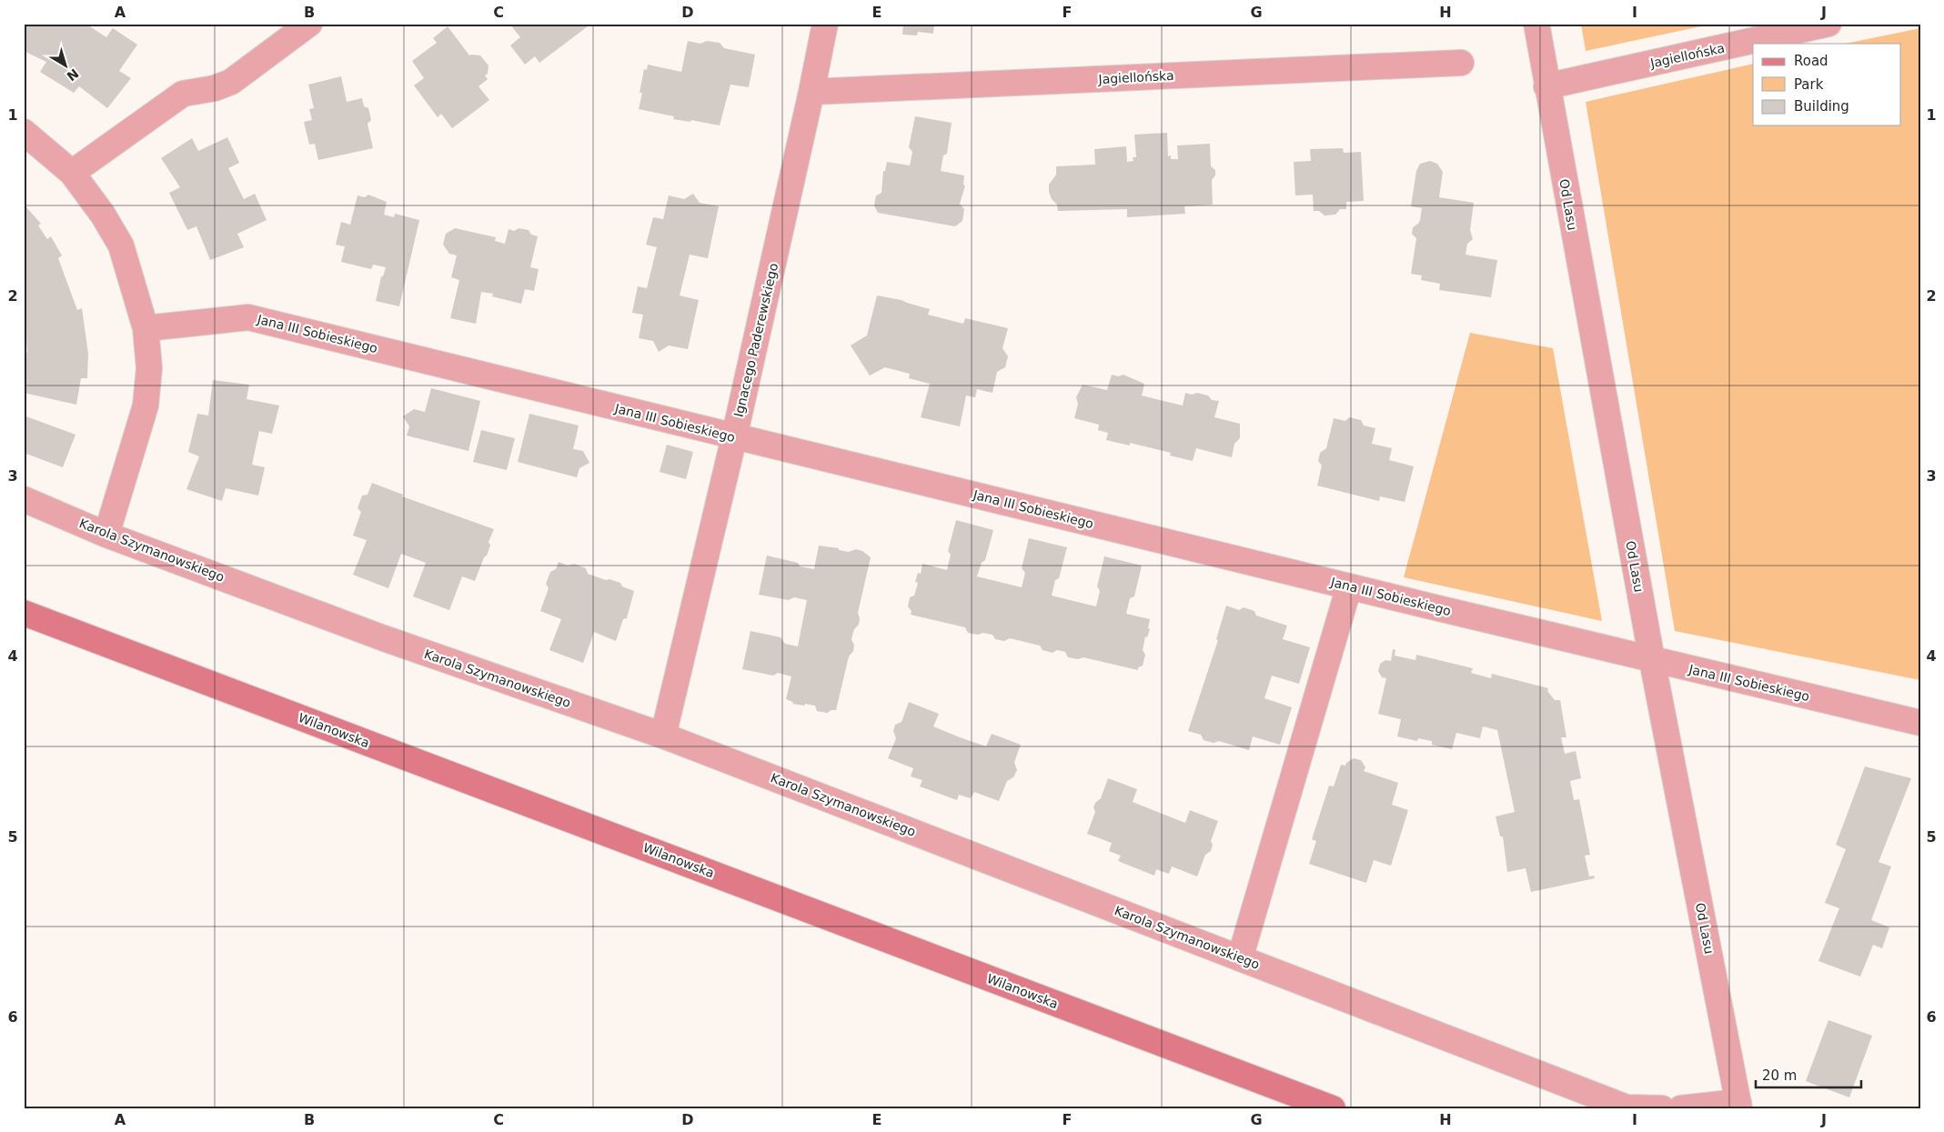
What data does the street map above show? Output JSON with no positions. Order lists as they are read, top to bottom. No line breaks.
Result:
{"streets":{"main road":["Wilanowska"],"street":["Jagiellońska","Od Lasu","Jana III Sobieskiego","Ignacego Paderewskiego","Karola Szymanowskiego"]},"crossings":[["Jagiellońska","Od Lasu"],["Jagiellońska","Ignacego Paderewskiego"],["Od Lasu","Jana III Sobieskiego"],["Jana III Sobieskiego","Ignacego Paderewskiego"],["Ignacego Paderewskiego","Karola Szymanowskiego"]],"legend":["Road","Park","Building"],"scale_bar":"20 m","north":"bottom right","grid":{"columns":["A","B","C","D","E","F","G","H","I","J"],"rows":["1","2","3","4","5","6"]}}
